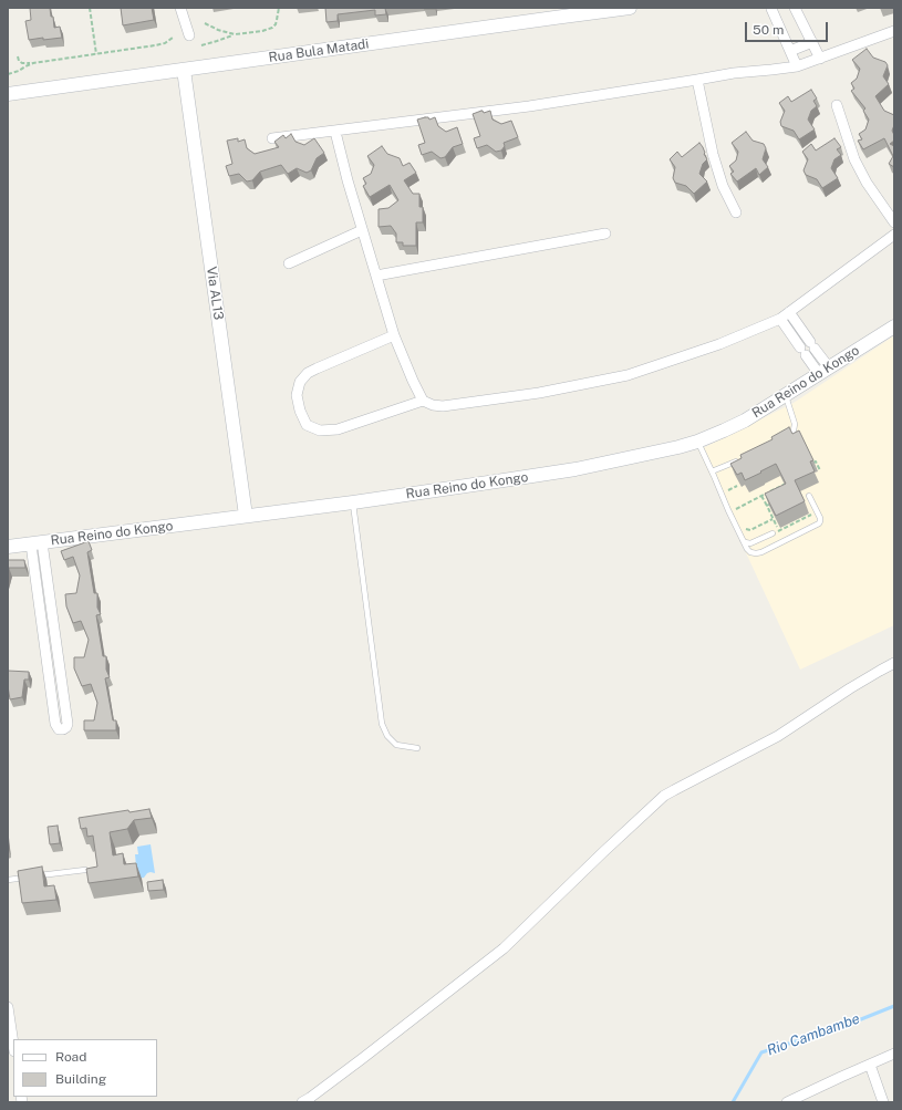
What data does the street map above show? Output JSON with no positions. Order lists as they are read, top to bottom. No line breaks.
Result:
{"streets":{"street":["Rua Bula Matadi","Via AL13","Rua Reino do Kongo"]},"crossings":[["Rua Bula Matadi","Via AL13"],["Via AL13","Rua Reino do Kongo"]],"water":["Rio Cambambe"],"legend":["Road","Building"],"scale_bar":"50 m"}
